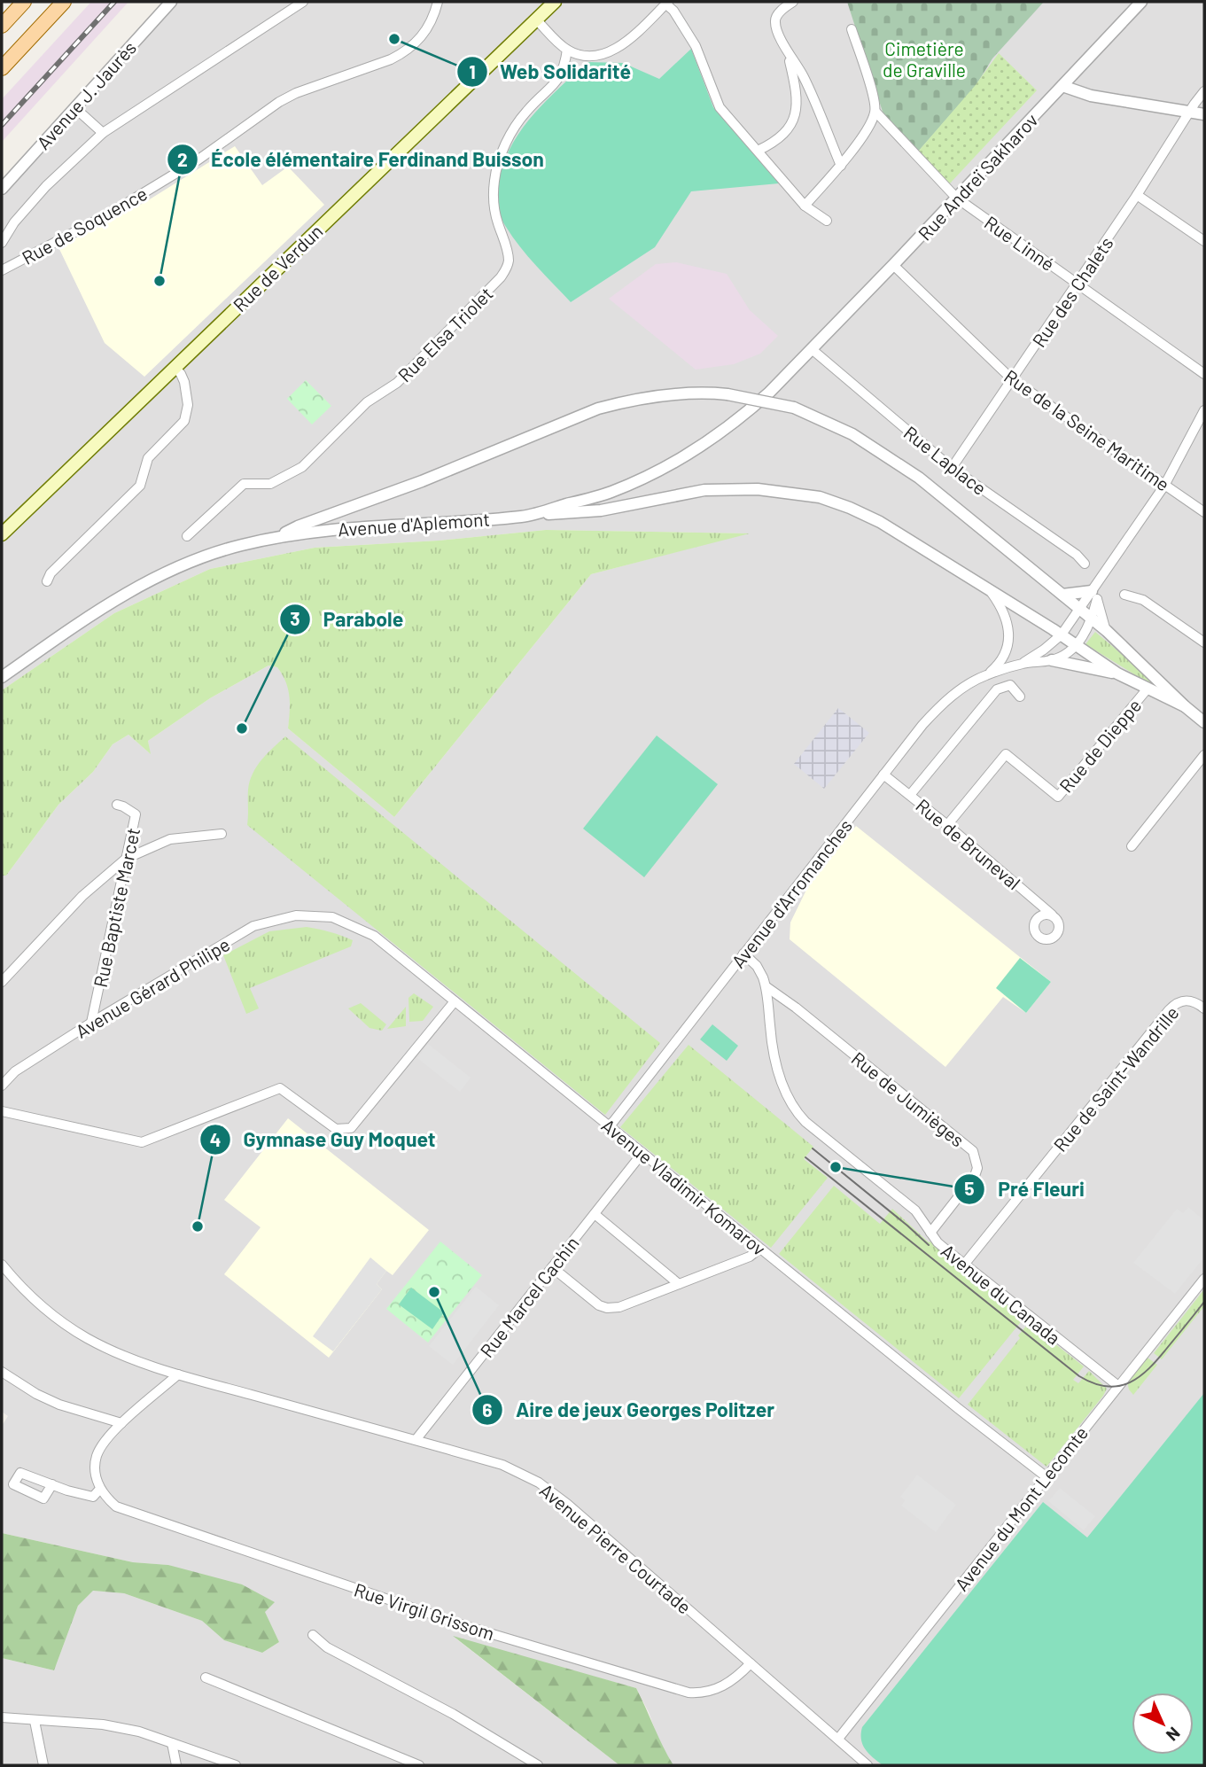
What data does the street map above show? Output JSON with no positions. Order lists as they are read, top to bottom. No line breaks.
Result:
{"streets":{"main road":["Rue de Verdun"],"street":["Avenue J. Jaurès","Rue Andreï Sakharov","Rue de Soquence","Rue Linné","Rue des Chalets","Rue Elsa Triolet","Rue de la Seine Maritime","Rue Laplace","Avenue d'Aplemont","Rue de Dieppe","Rue de Bruneval","Avenue d'Arromanches","Rue Baptiste Marcet","Avenue Gérard Philipe","Rue de Saint-Wandrille","Rue de Jumièges","Avenue Vladimir Komarov","Avenue du Canada","Rue Marcel Cachin","Avenue du Mont Lecomte","Avenue Pierre Courtade","Rue Virgil Grissom"]},"crossings":[["Rue Andreï Sakharov","Rue Linné"],["Rue Andreï Sakharov","Rue de la Seine Maritime"],["Rue Andreï Sakharov","Rue Laplace"],["Rue Andreï Sakharov","Avenue d'Aplemont"],["Rue Linné","Rue des Chalets"],["Rue des Chalets","Rue de la Seine Maritime"],["Rue des Chalets","Rue Laplace"],["Rue de la Seine Maritime","Avenue d'Arromanches"],["Rue Laplace","Avenue d'Aplemont"],["Rue de Dieppe","Rue de Bruneval"],["Rue de Bruneval","Avenue d'Arromanches"],["Avenue d'Arromanches","Avenue Vladimir Komarov"],["Avenue d'Arromanches","Avenue du Canada"],["Rue Baptiste Marcet","Avenue Gérard Philipe"],["Avenue Gérard Philipe","Avenue Vladimir Komarov"],["Rue de Saint-Wandrille","Avenue du Canada"],["Rue de Jumièges","Avenue du Canada"],["Avenue Vladimir Komarov","Rue Marcel Cachin"],["Avenue Vladimir Komarov","Avenue du Mont Lecomte"],["Avenue du Canada","Avenue du Mont Lecomte"],["Rue Marcel Cachin","Avenue Pierre Courtade"],["Avenue du Mont Lecomte","Avenue Pierre Courtade"],["Avenue Pierre Courtade","Rue Virgil Grissom"]],"parks":["Cimetière de Graville"],"places":["Web Solidarité","École élémentaire Ferdinand Buisson","Parabole","Pré Fleuri","Gymnase Guy Moquet","Aire de jeux Georges Politzer"],"north":"bottom right"}
